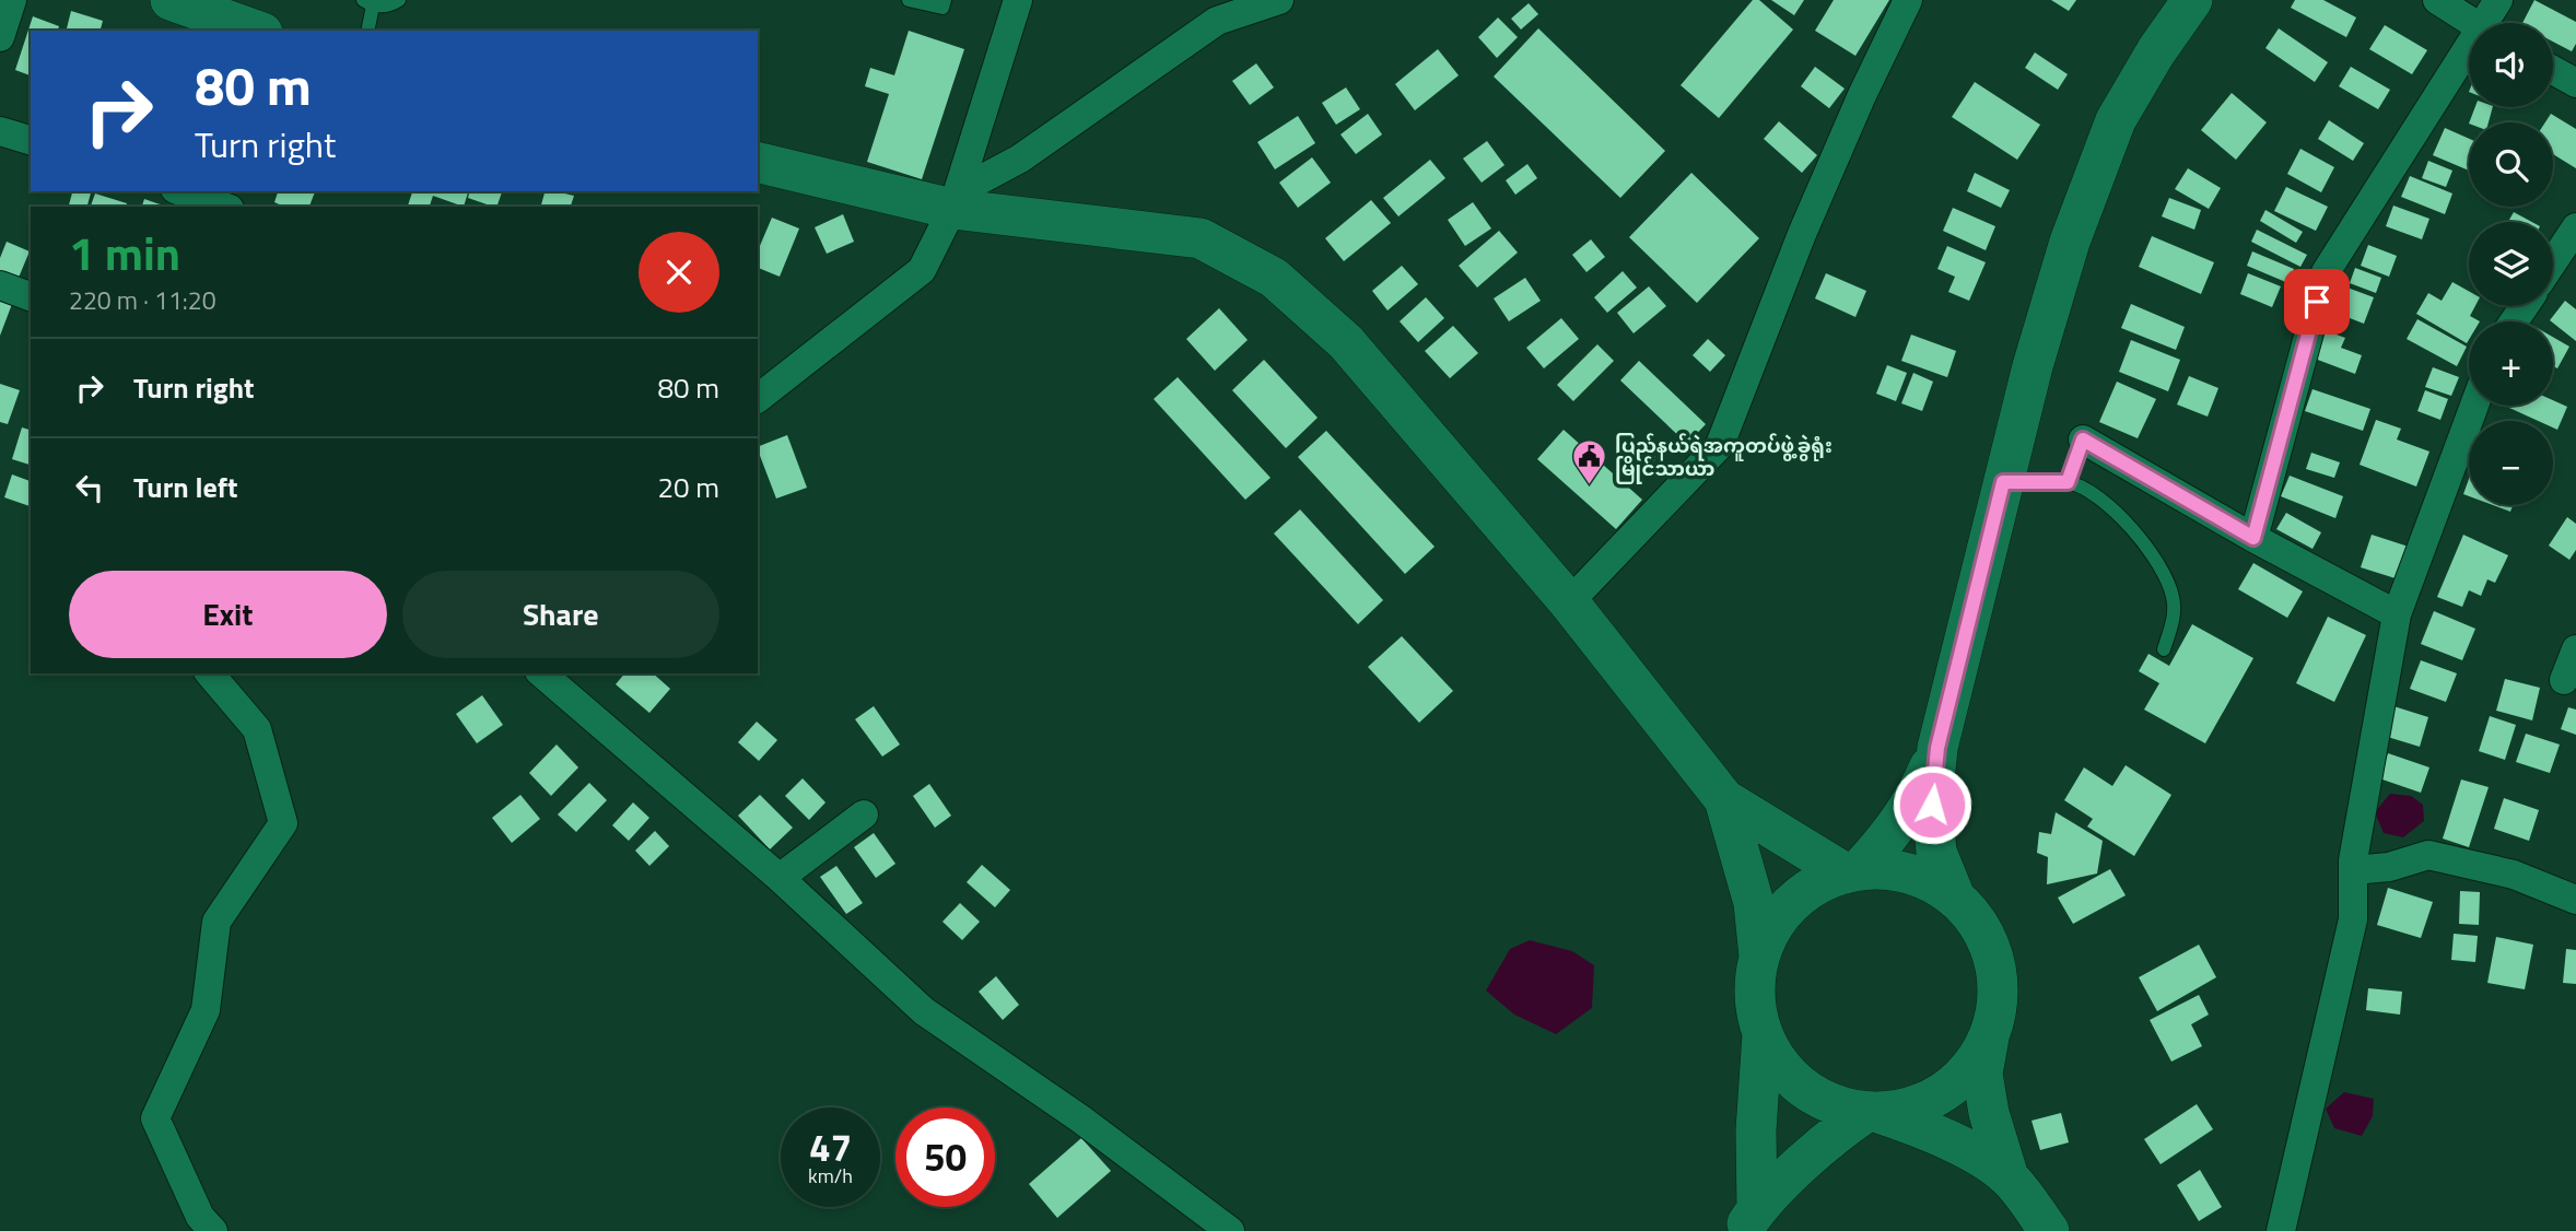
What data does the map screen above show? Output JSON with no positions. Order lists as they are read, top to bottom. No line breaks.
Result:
{"places":{"public building":["ပြည်နယ်ရဲအကူတပ်ဖွဲ့ခွဲရုံး မြိုင်သာယာ"]},"page":{"map_buttons":["+","−"],"turn":["80 m","Turn right"],"heading":["1 min","220 m · 11:20"],"list":[{"name":"Turn right","value":"80 m"},{"name":"Turn left","value":"20 m"}],"buttons":["Exit","Share"],"speed":"47 km/h","limit":"50"}}
